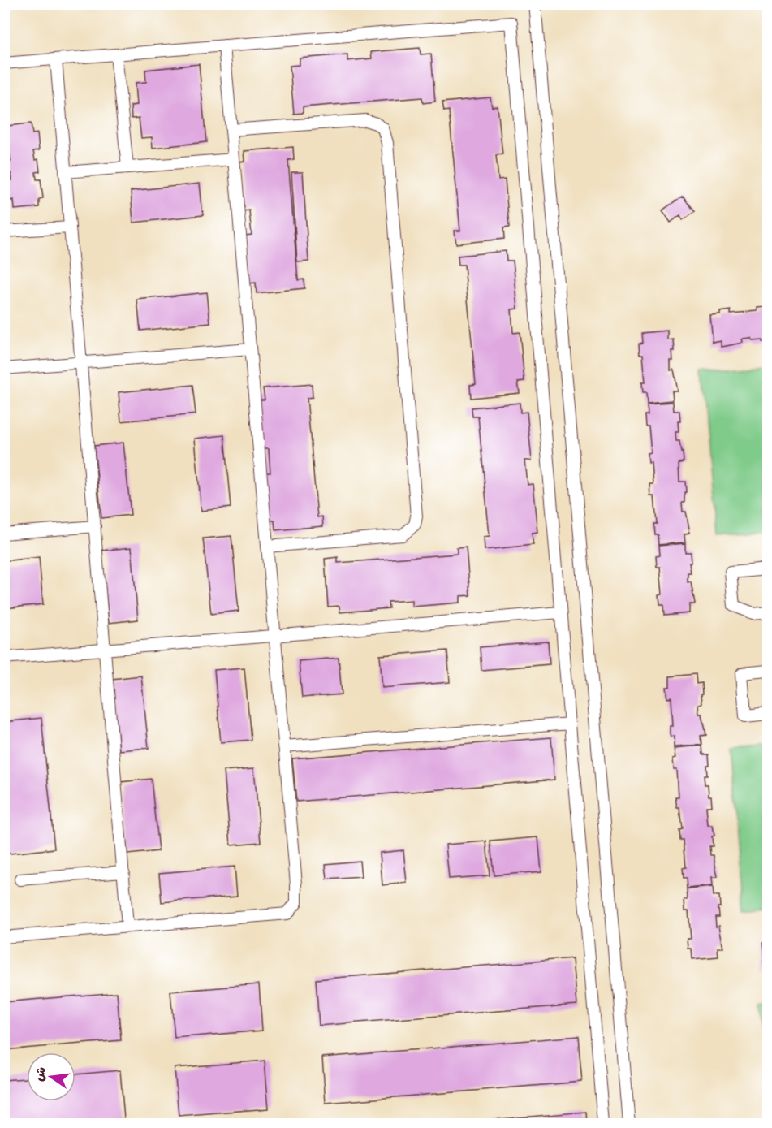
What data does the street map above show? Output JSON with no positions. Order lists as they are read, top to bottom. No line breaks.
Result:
{"north":"left"}
